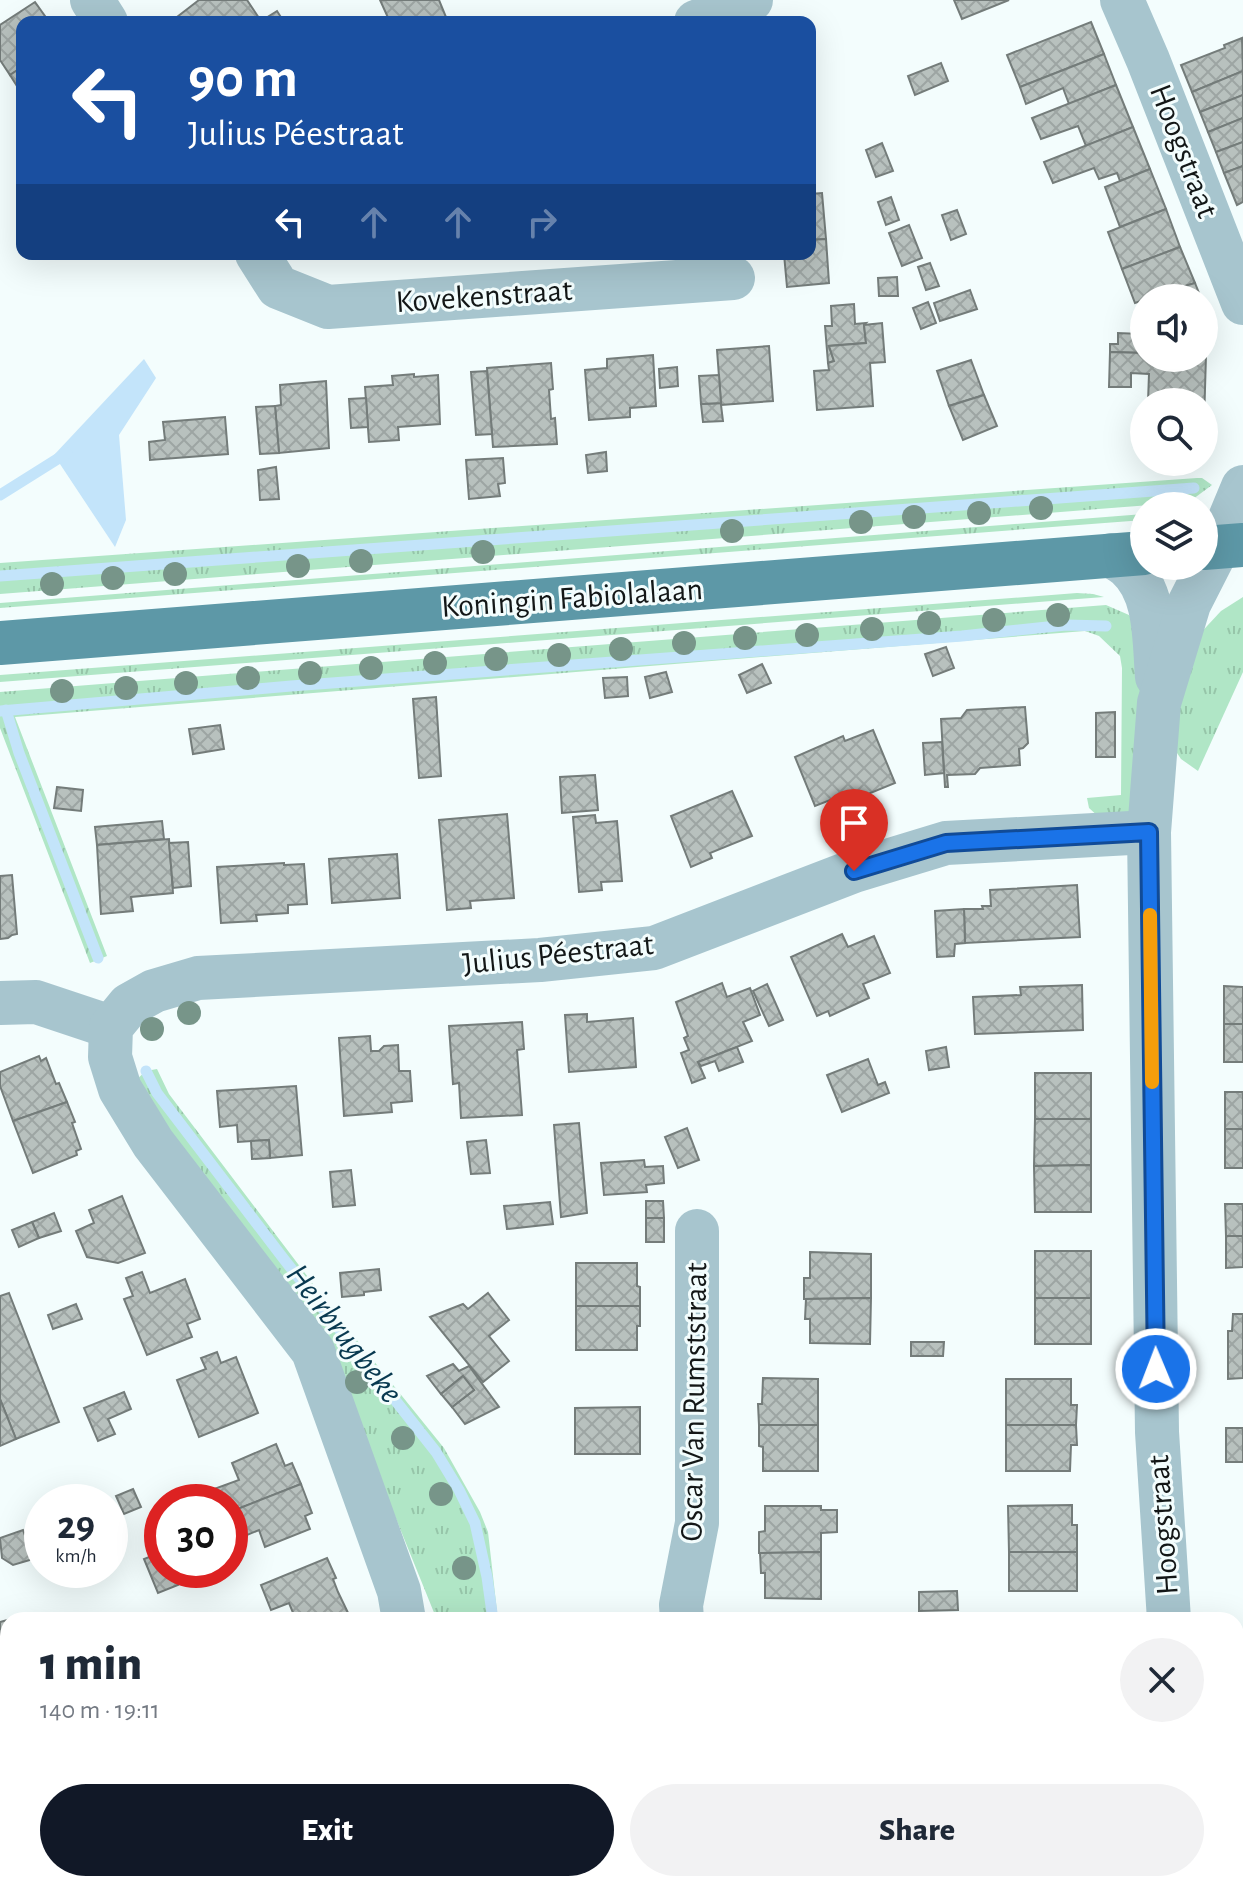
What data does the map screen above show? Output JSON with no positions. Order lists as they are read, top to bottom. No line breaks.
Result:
{"streets":{"main road":["Koningin Fabiolalaan"],"street":["Hoogstraat","Kovekenstraat","Julius Péestraat","Oscar Van Rumststraat"]},"crossings":[["Hoogstraat","Julius Péestraat"]],"water":["Heirbrugbeke"],"page":{"turn":["90 m","Julius Péestraat"],"speed":"29 km/h","limit":"30","heading":["1 min","140 m · 19:11"],"buttons":["Exit","Share"]}}
